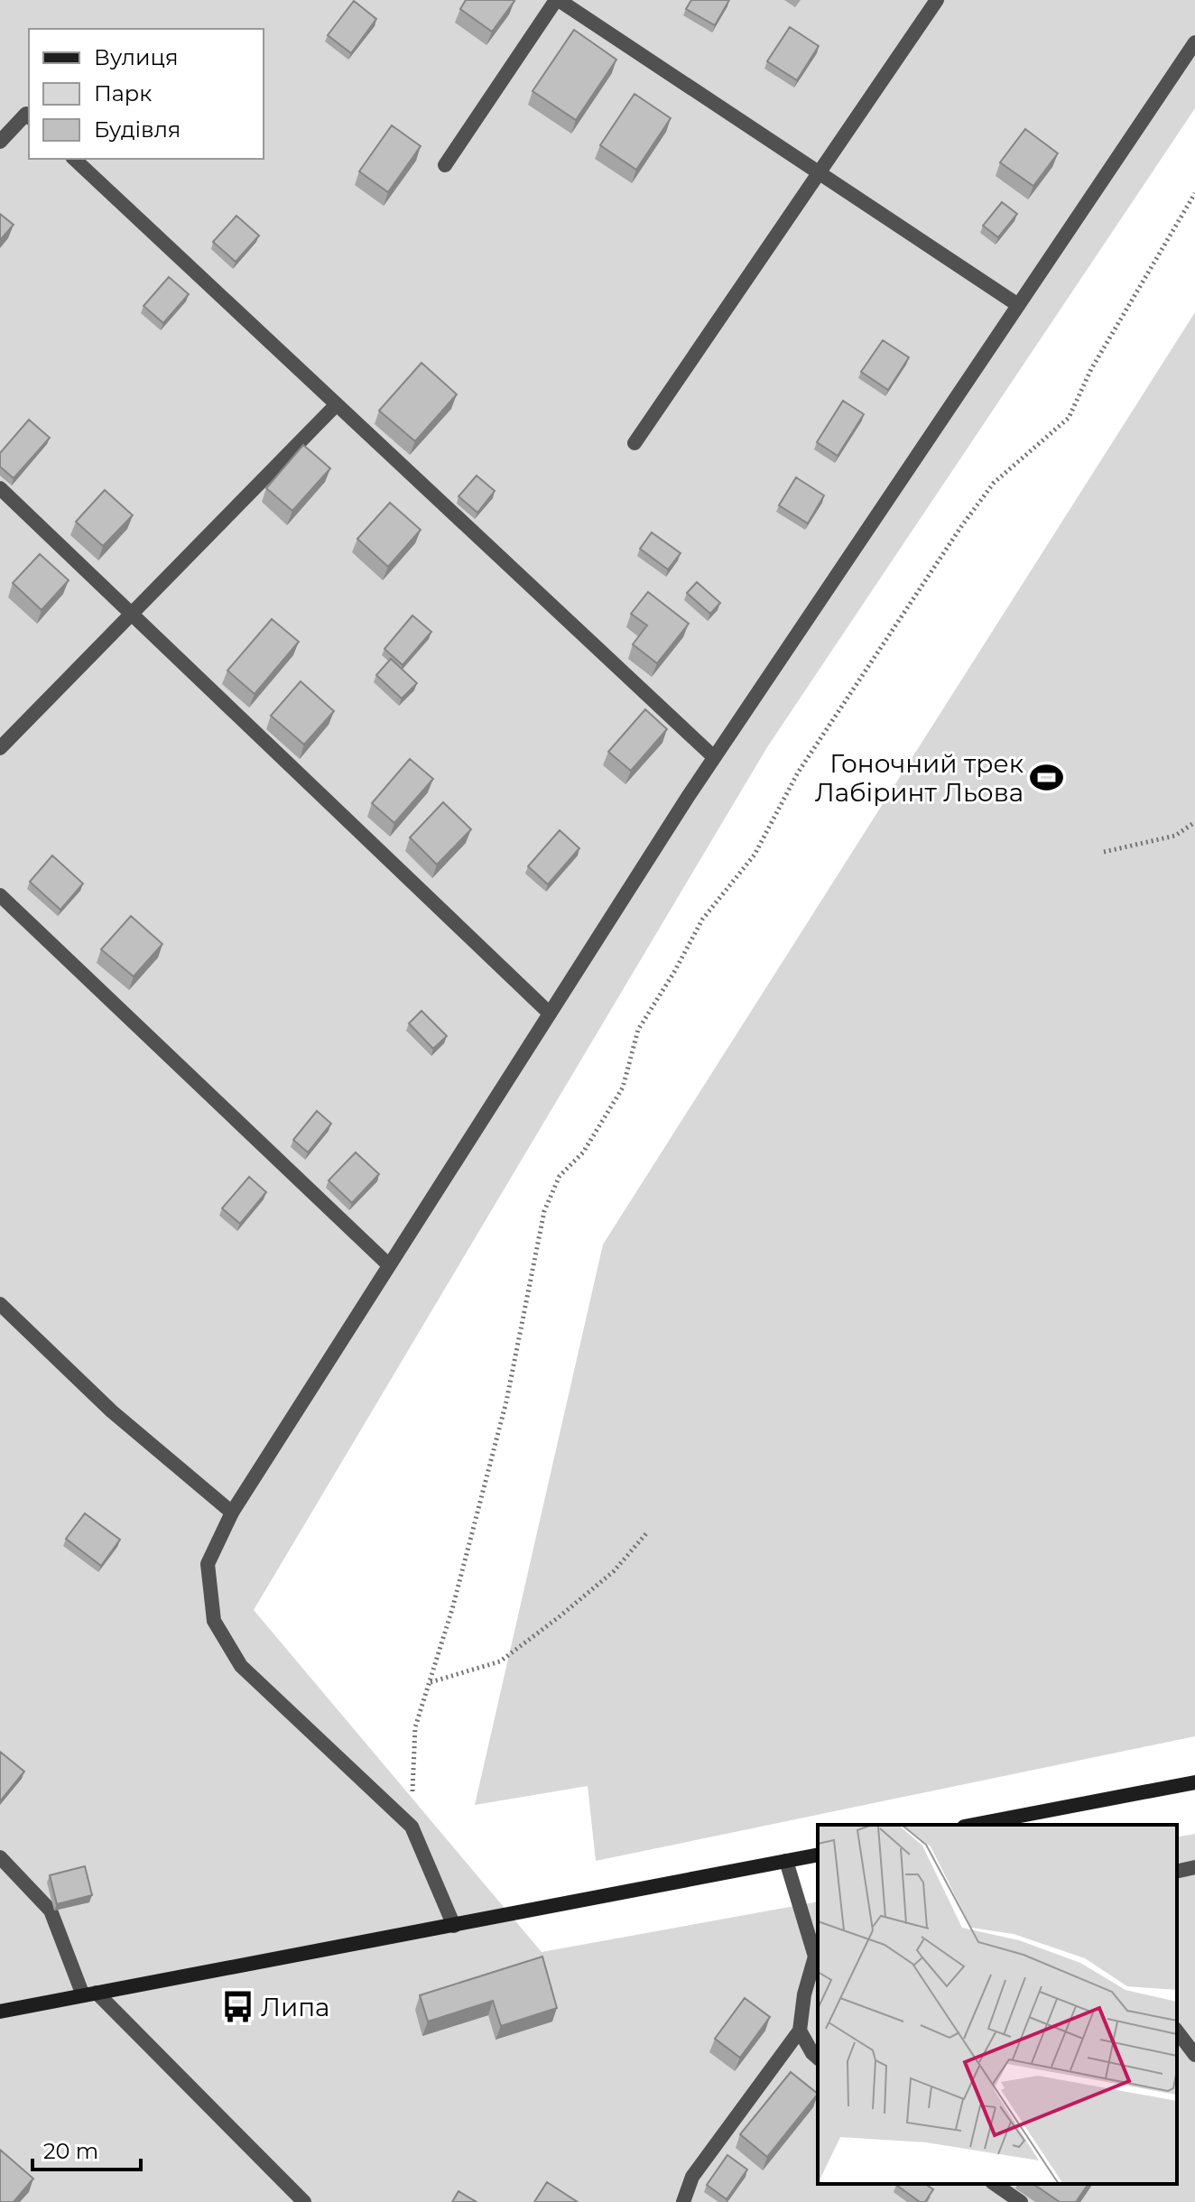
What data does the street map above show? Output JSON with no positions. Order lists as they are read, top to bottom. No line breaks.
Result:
{"places":{"sports":["Гоночний трек Лабіринт Льова"],"bus stop":["Липа"]},"legend":["Вулиця","Парк","Будівля"],"scale_bar":"20 m"}
